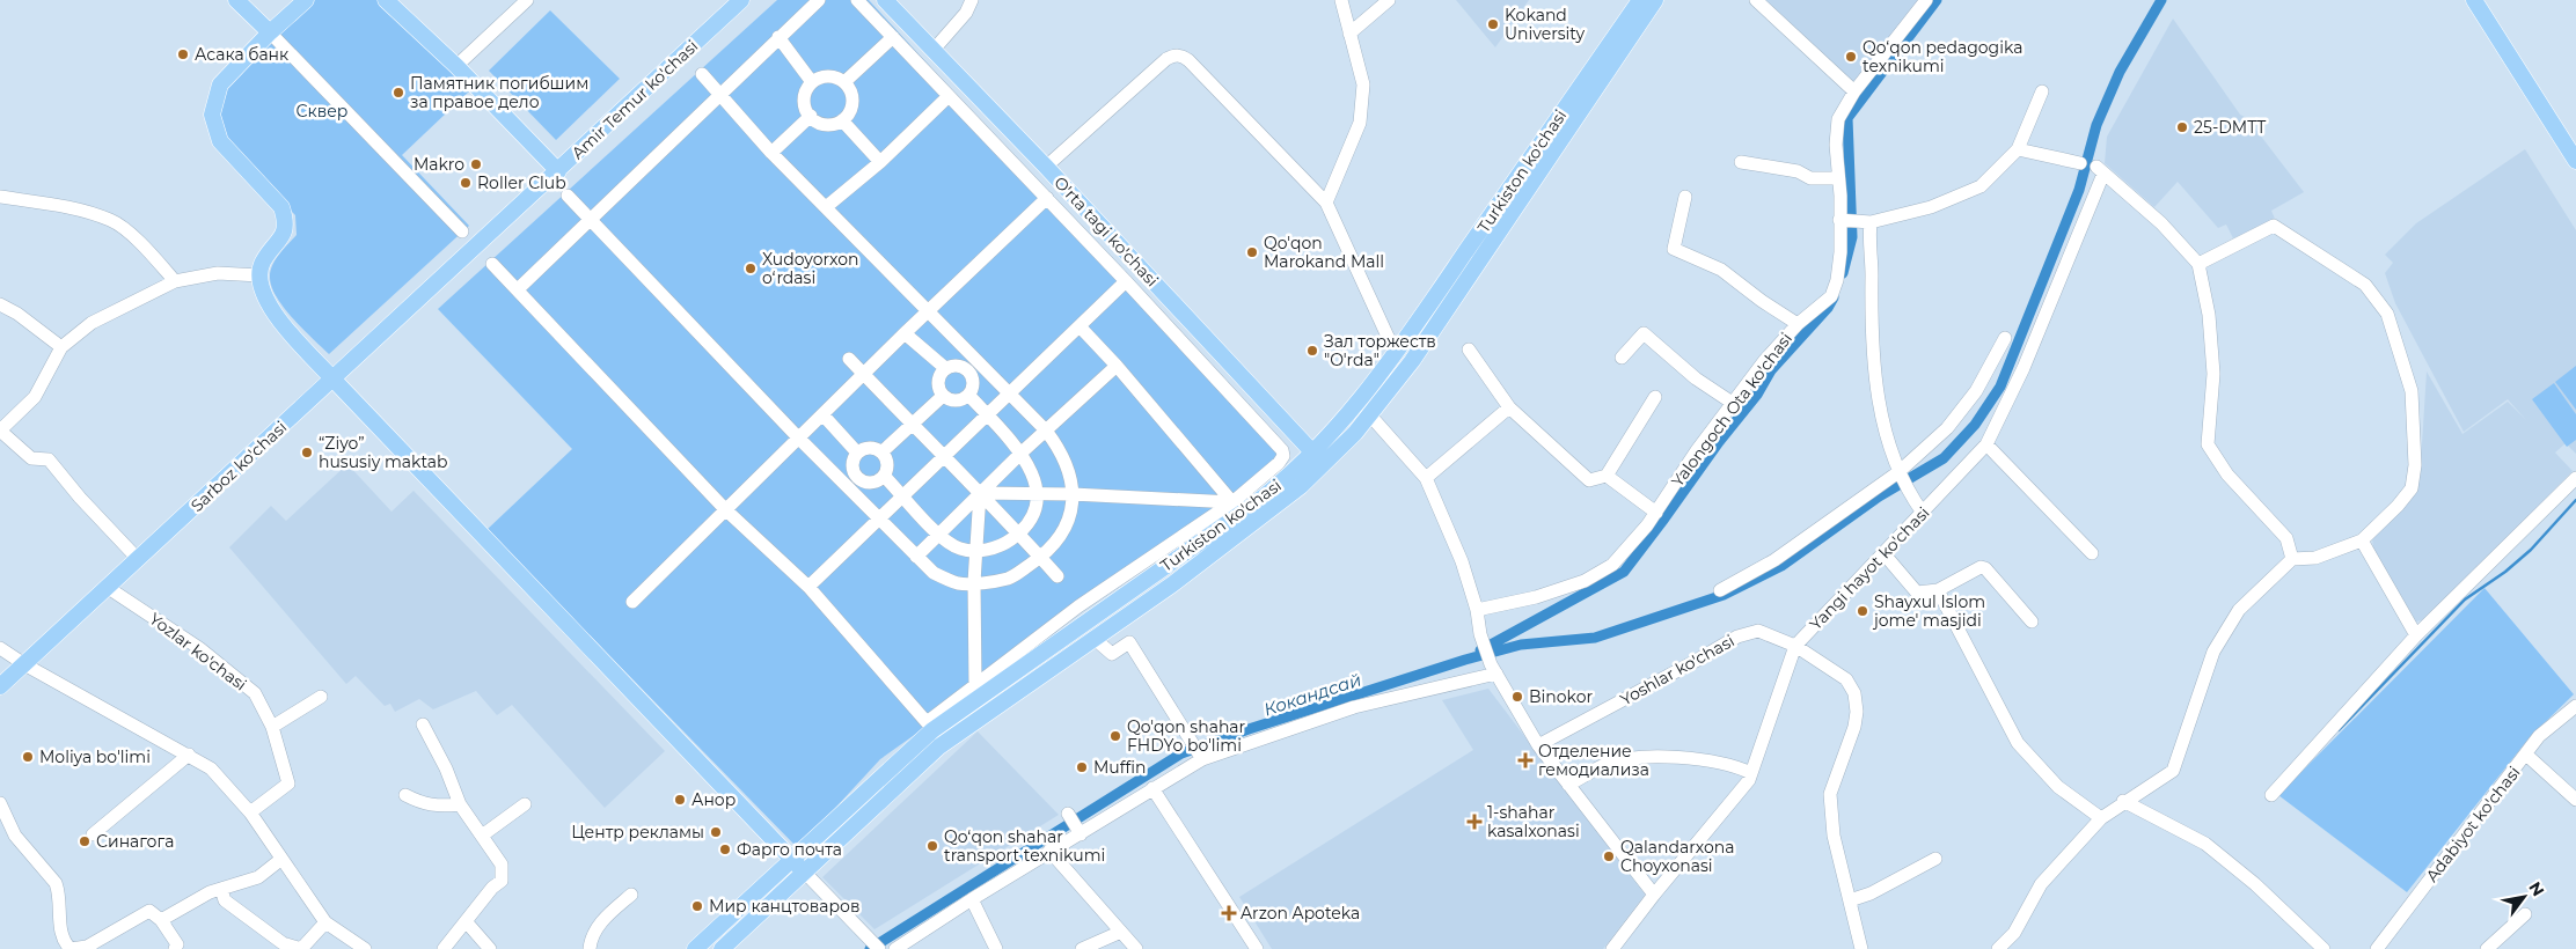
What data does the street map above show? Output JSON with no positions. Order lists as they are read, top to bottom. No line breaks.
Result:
{"streets":{"main road":["Amir Temur ko'chasi","Turkiston ko'chasi","O'rta tagi ko'chasi","Sarboz ko'chasi"],"street":["Yalongoch Ota ko'chasi","Yangi hayot ko'chasi","Yozlar ko'chasi","Yoshlar ko'chasi","Adabiyot ko'chasi"]},"crossings":[["Amir Temur ko'chasi","Sarboz ko'chasi"],["Turkiston ko'chasi","O'rta tagi ko'chasi"],["Sarboz ko'chasi","Yozlar ko'chasi"],["Yangi hayot ko'chasi","Yoshlar ko'chasi"]],"water":["Кокандсай"],"parks":["Сквер"],"places":{"other":["Kokand University","Асака банк","Qo‘qon pedagogika texnikumi","Памятник погибшим за правое дело","25-DMTT","Makro","Roller Club","Qo'qon Marokand Mall","Xudoyorxon oʻrdasi","Зал торжеств \"O'rda\"","“Ziyo” hususiy maktab","Shayxul Islom jome' masjidi","Binokor","Qo'qon shahar FHDYo bo'limi","Moliya bo'limi","Muffin","Анор","Центр рекламы","Синагога","Qoʻqon shahar transport texnikumi","Фарго почта","Qalandarxona Choyxonasi","Мир канцтоваров"],"health":["Отделение гемодиализа","1-shahar kasalxonasi","Arzon Apoteka"]},"north":"top right"}
